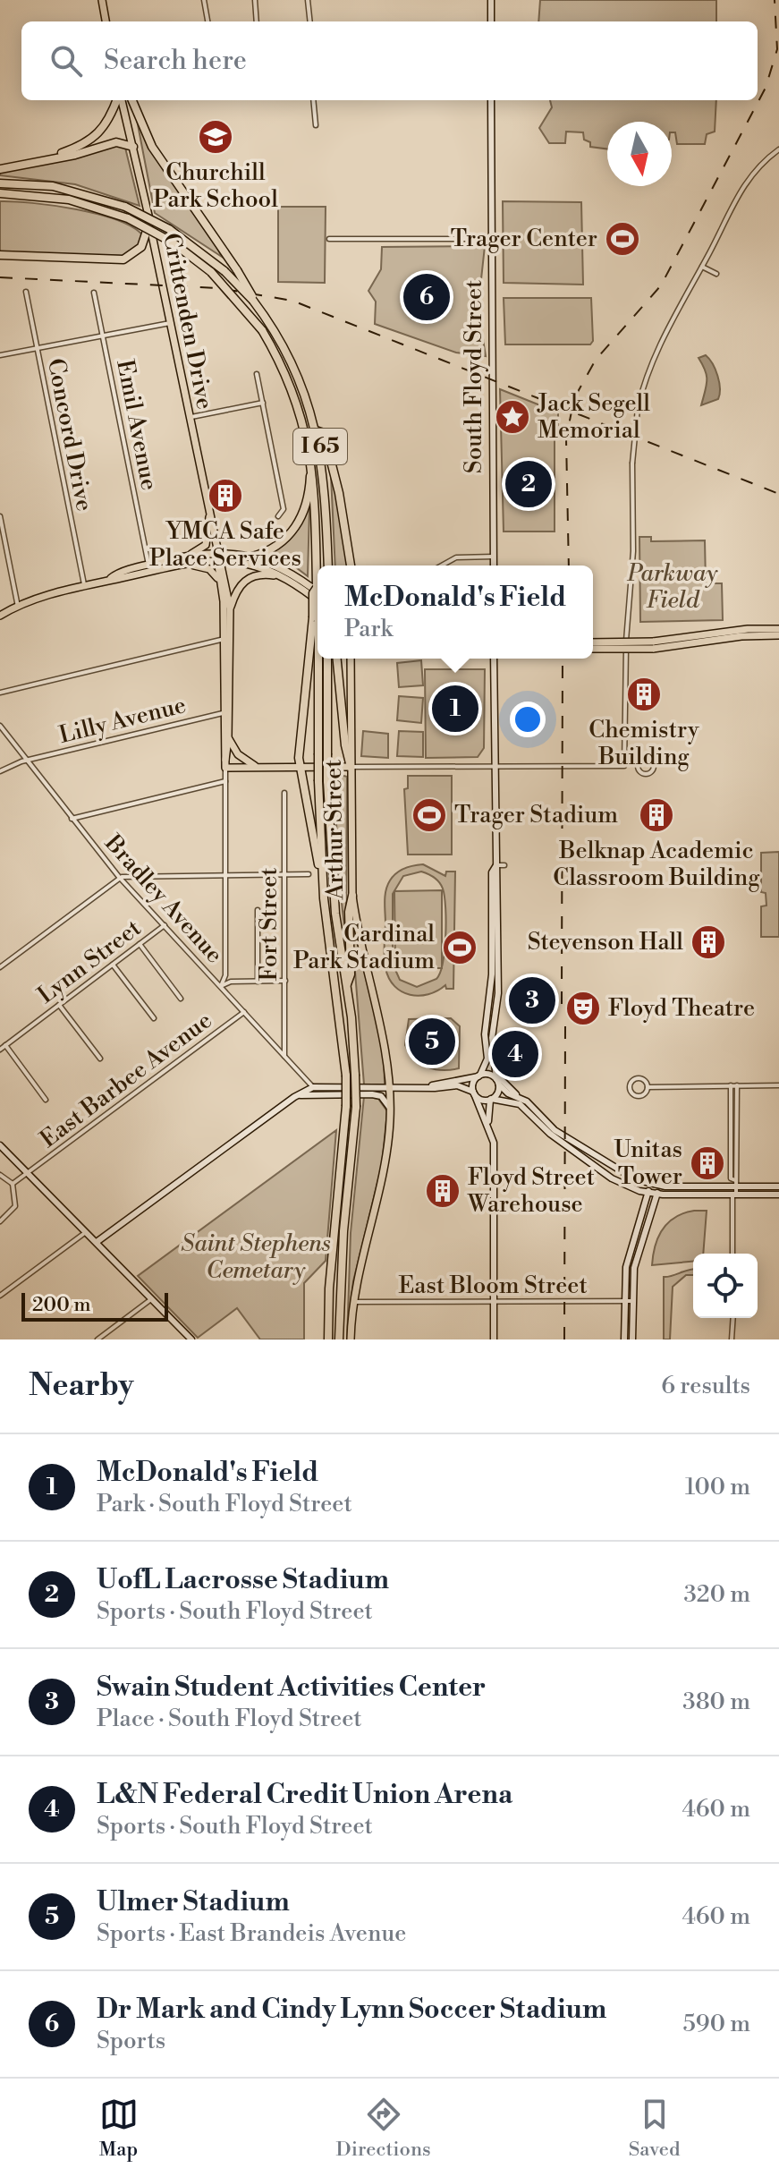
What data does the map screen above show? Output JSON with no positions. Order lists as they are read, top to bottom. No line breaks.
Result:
{"streets":{"highway":["I 65"],"main road":["Crittenden Drive","Arthur Street"],"street":["South Floyd Street","Emil Avenue","Concord Drive","Lilly Avenue","Bradley Avenue","Fort Street","Lynn Street","East Barbee Avenue","East Bloom Street"]},"crossings":[["Crittenden Drive","Lilly Avenue"],["Crittenden Drive","Bradley Avenue"],["Crittenden Drive","East Barbee Avenue"],["Lilly Avenue","Bradley Avenue"],["Arthur Street","East Bloom Street"],["Bradley Avenue","Fort Street"],["Bradley Avenue","Lynn Street"],["Bradley Avenue","East Barbee Avenue"],["Fort Street","East Barbee Avenue"]],"parks":["Parkway Field","Saint Stephens Cemetary"],"places":{"school or university":["Churchill Park School"],"sports":["Trager Center","Trager Stadium","Cardinal Park Stadium"],"place":["Jack Segell Memorial"],"building":["YMCA Safe Place Services","Chemistry Building","Belknap Academic Classroom Building","Stevenson Hall","Unitas Tower","Floyd Street Warehouse"],"theatre":["Floyd Theatre"]},"scale_bar":"200 m","north":"bottom","page":{"search":"Search here","pins":["6","2","1","3","5","4"],"popup":["McDonald's Field","Park"],"scale":"200 m","heading":["Nearby","6 results"],"list":[{"mark":"1","name":"McDonald's Field","note":"Park · South Floyd Street","value":"100 m"},{"mark":"2","name":"UofL Lacrosse Stadium","note":"Sports · South Floyd Street","value":"320 m"},{"mark":"3","name":"Swain Student Activities Center","note":"Place · South Floyd Street","value":"380 m"},{"mark":"4","name":"L&N Federal Credit Union Arena","note":"Sports · South Floyd Street","value":"460 m"},{"mark":"5","name":"Ulmer Stadium","note":"Sports · East Brandeis Avenue","value":"460 m"},{"mark":"6","name":"Dr Mark and Cindy Lynn Soccer Stadium","note":"Sports","value":"590 m"}],"nav":["Map","Directions","Saved"]}}
